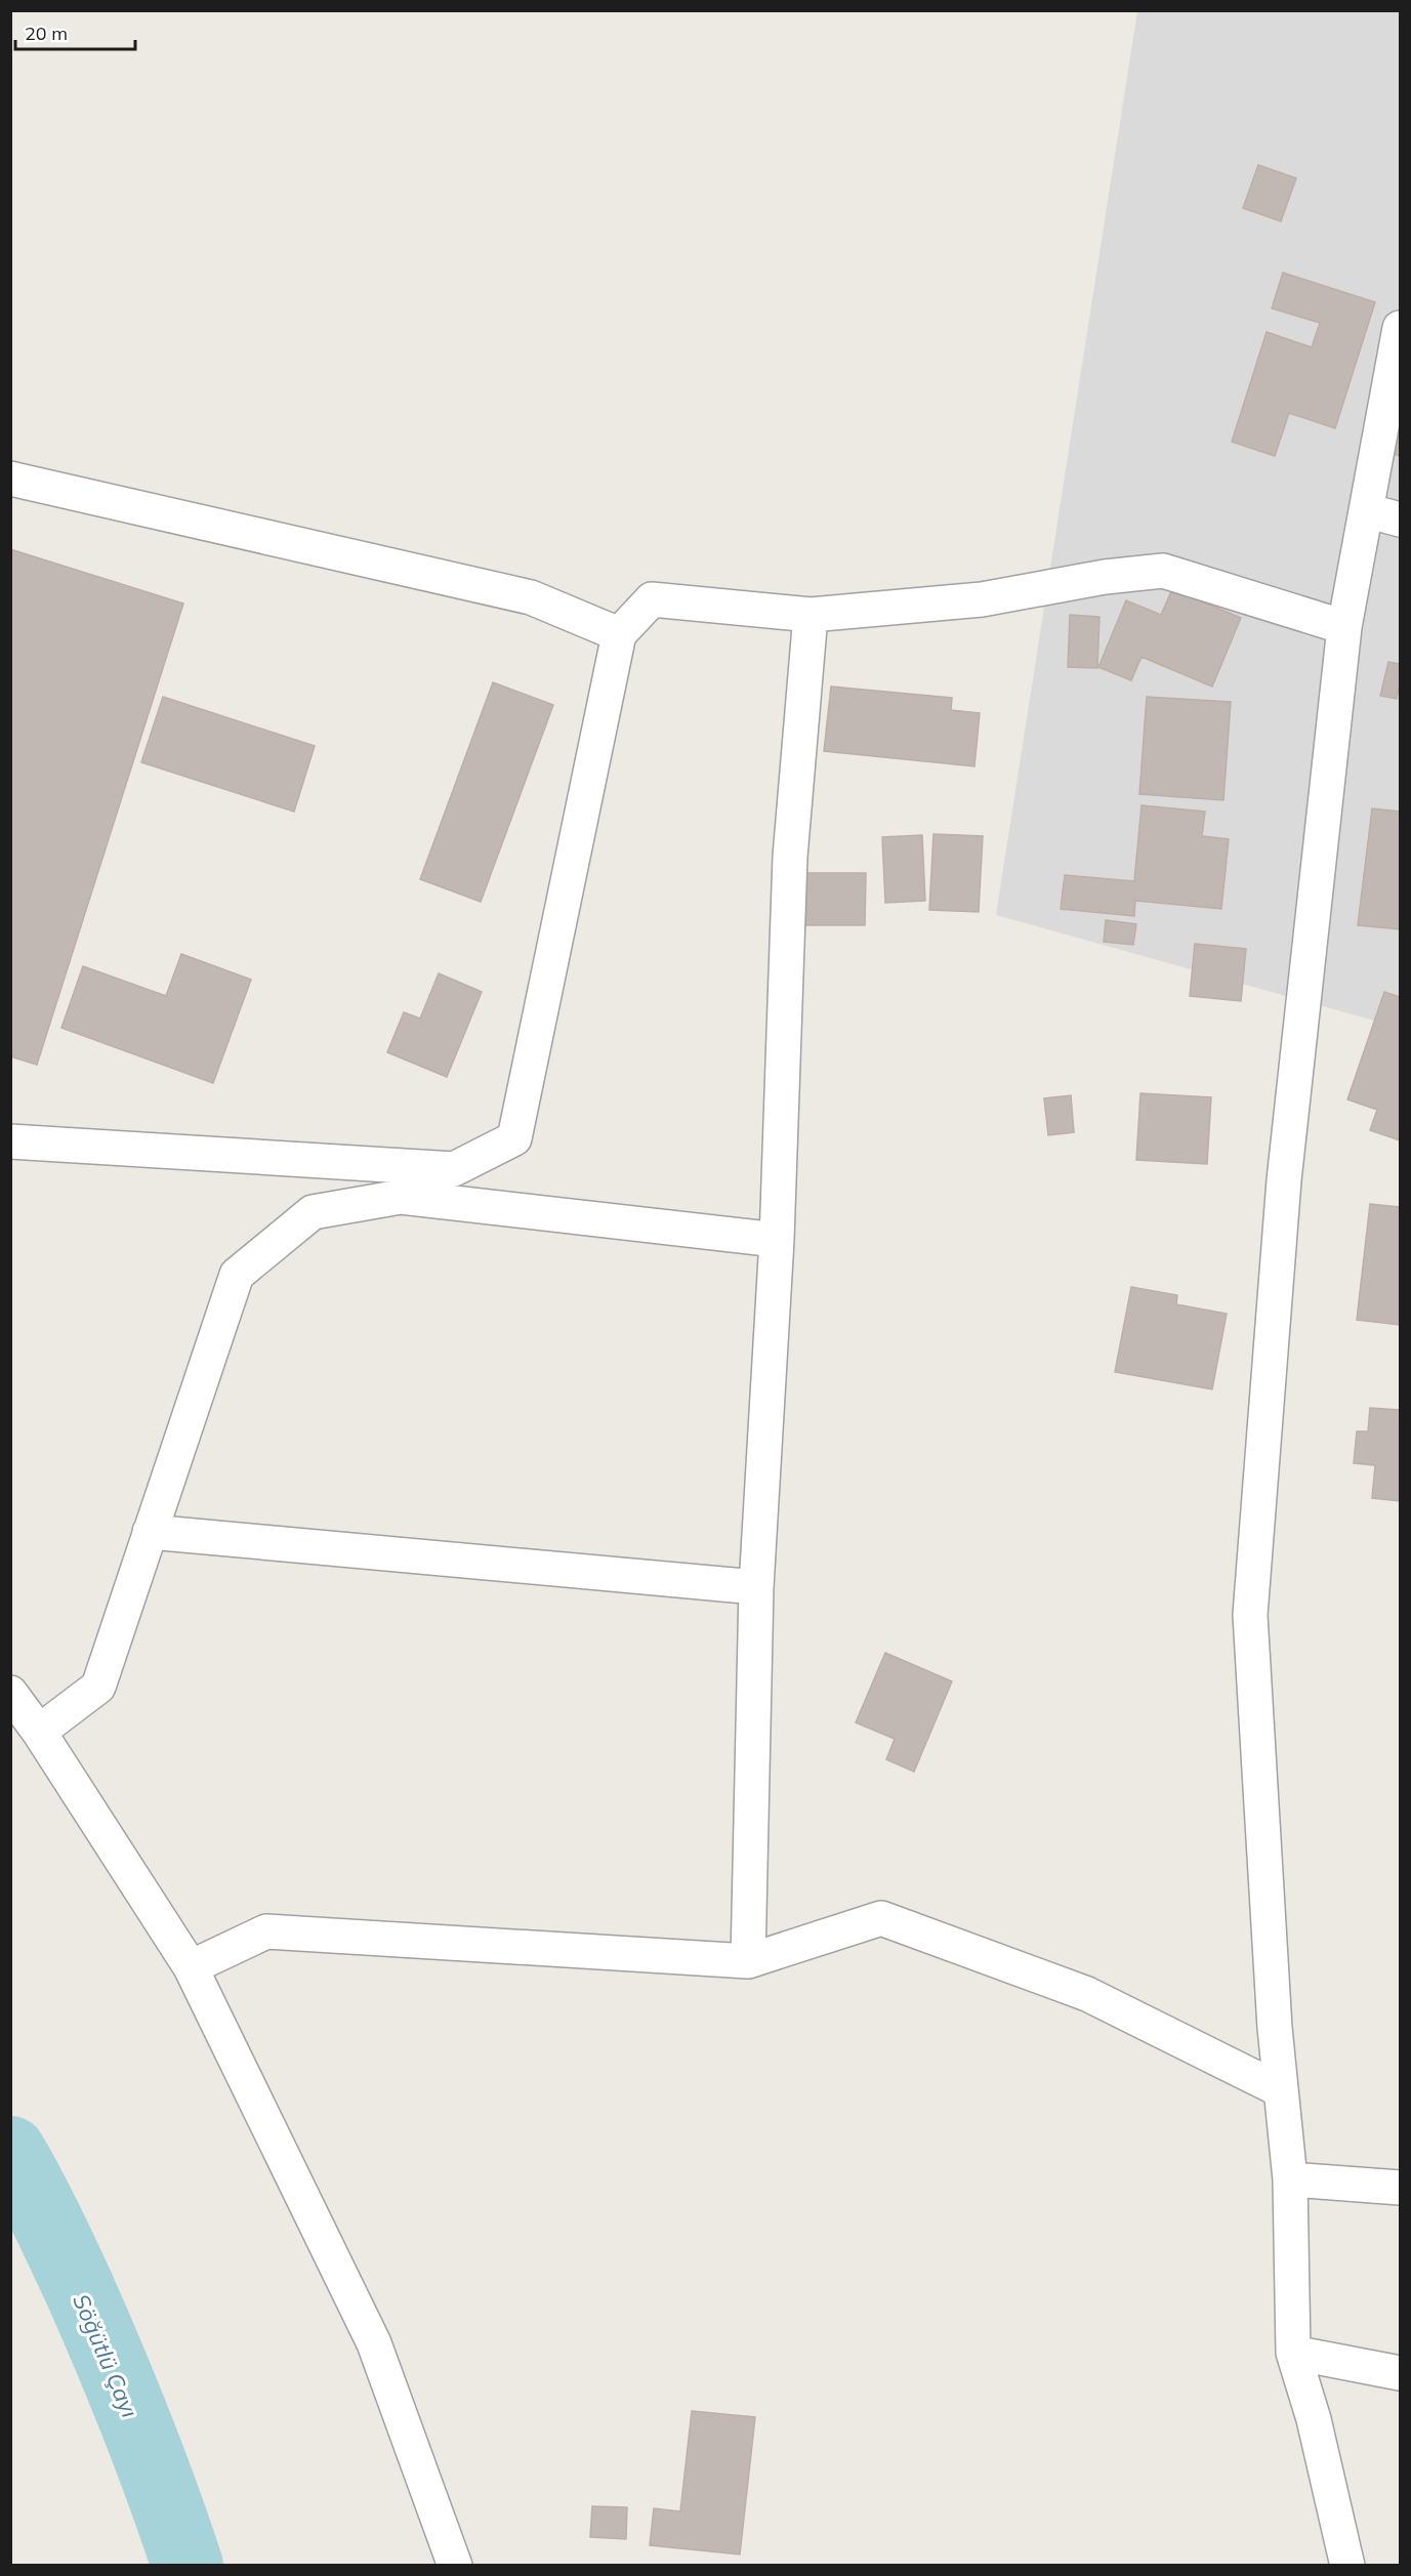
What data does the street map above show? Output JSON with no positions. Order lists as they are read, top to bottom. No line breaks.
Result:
{"water":["Söğütlü Çayı"],"scale_bar":"20 m"}
